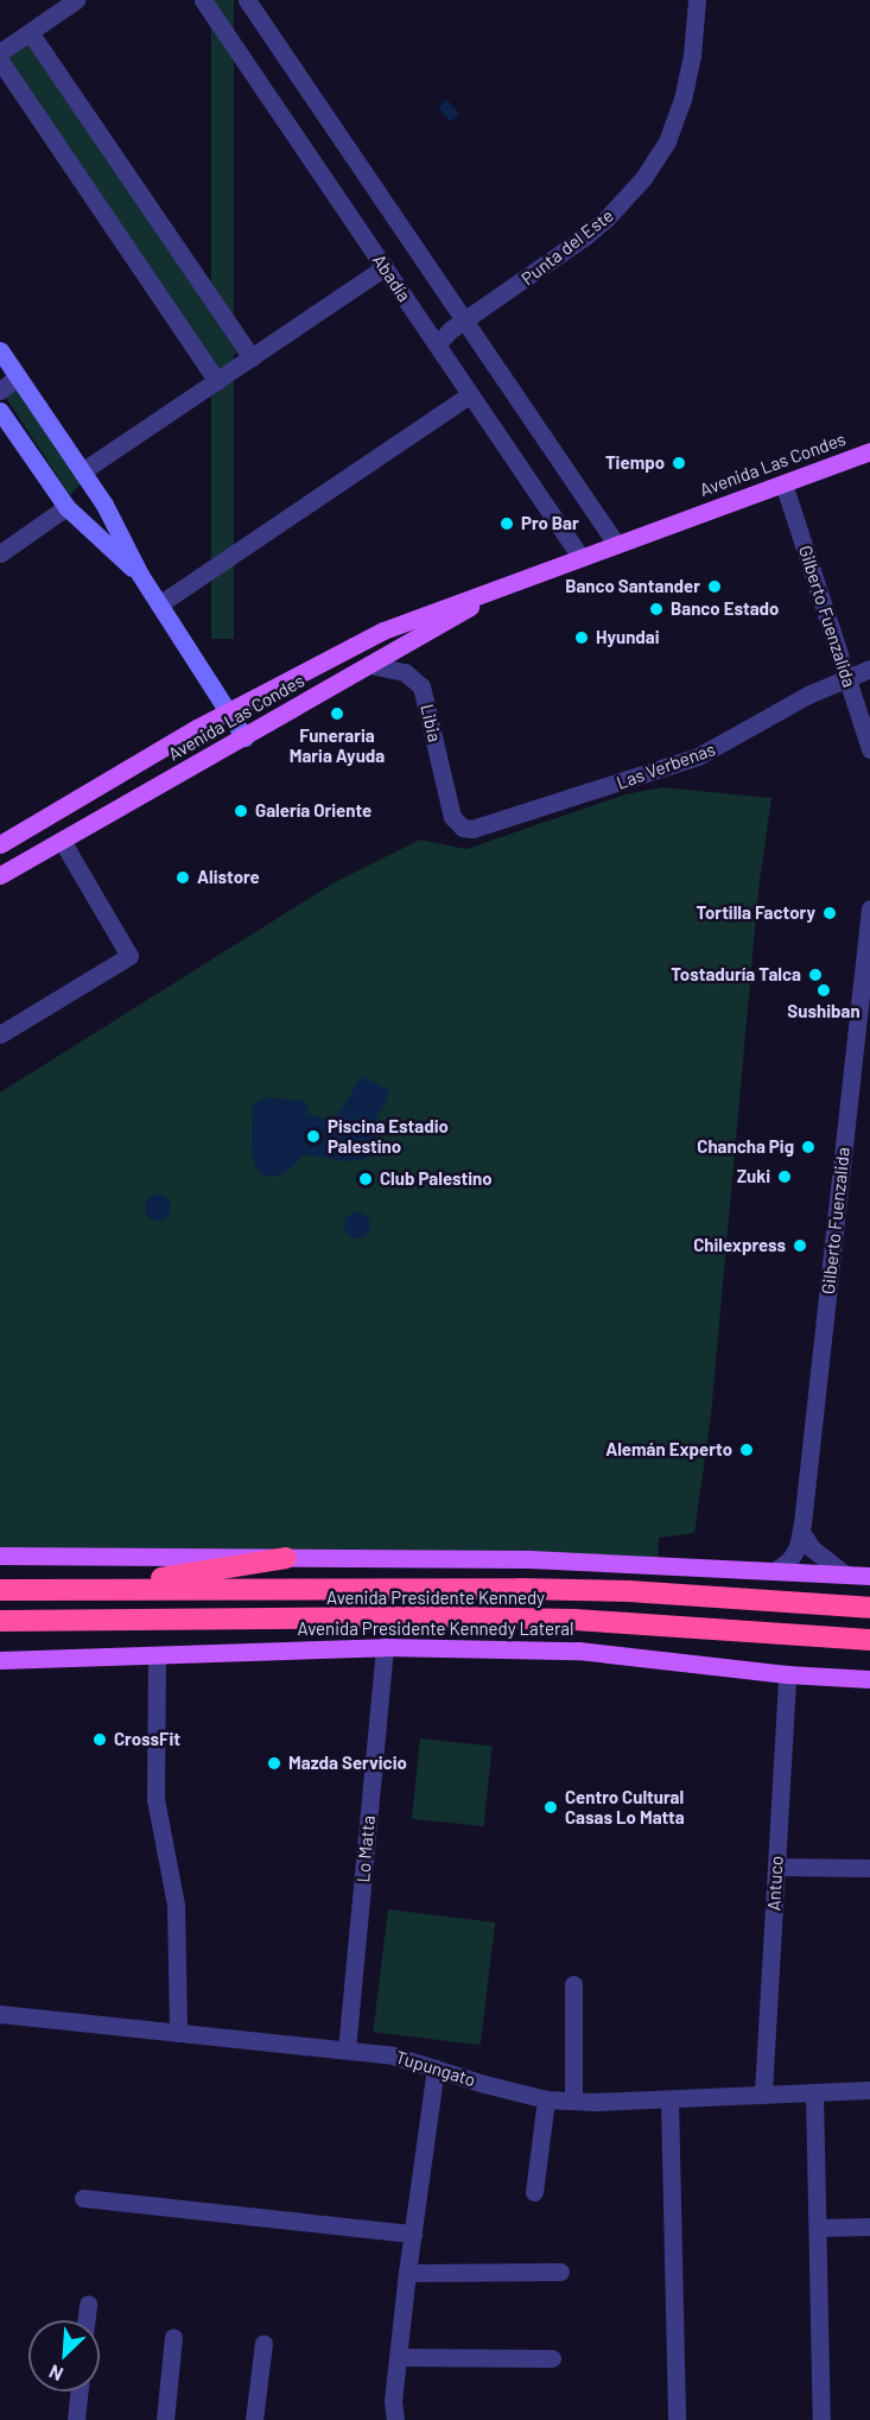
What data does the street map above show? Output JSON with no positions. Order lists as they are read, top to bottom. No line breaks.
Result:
{"streets":{"highway":["Avenida Presidente Kennedy"],"main road":["Avenida Las Condes","Avenida Presidente Kennedy Lateral"],"street":["Punta del Este","Abadía","Gilberto Fuenzalida","Libia","Las Verbenas","Lo Matta","Antuco","Tupungato"]},"crossings":[["Punta del Este","Abadía"],["Abadía","Avenida Las Condes"],["Avenida Las Condes","Gilberto Fuenzalida"],["Avenida Las Condes","Libia"],["Gilberto Fuenzalida","Las Verbenas"],["Libia","Las Verbenas"],["Avenida Presidente Kennedy Lateral","Lo Matta"],["Avenida Presidente Kennedy Lateral","Antuco"],["Lo Matta","Tupungato"],["Antuco","Tupungato"]],"places":["Tiempo","Pro Bar","Banco Santander","Banco Estado","Hyundai","Funeraria Maria Ayuda","Galería Oriente","Alistore","Tortilla Factory","Tostaduría Talca","Sushiban","Piscina Estadio Palestino","Chancha Pig","Zuki","Club Palestino","Chilexpress","Alemán Experto","CrossFit","Mazda Servicio","Centro Cultural Casas Lo Matta"],"north":"bottom left"}
